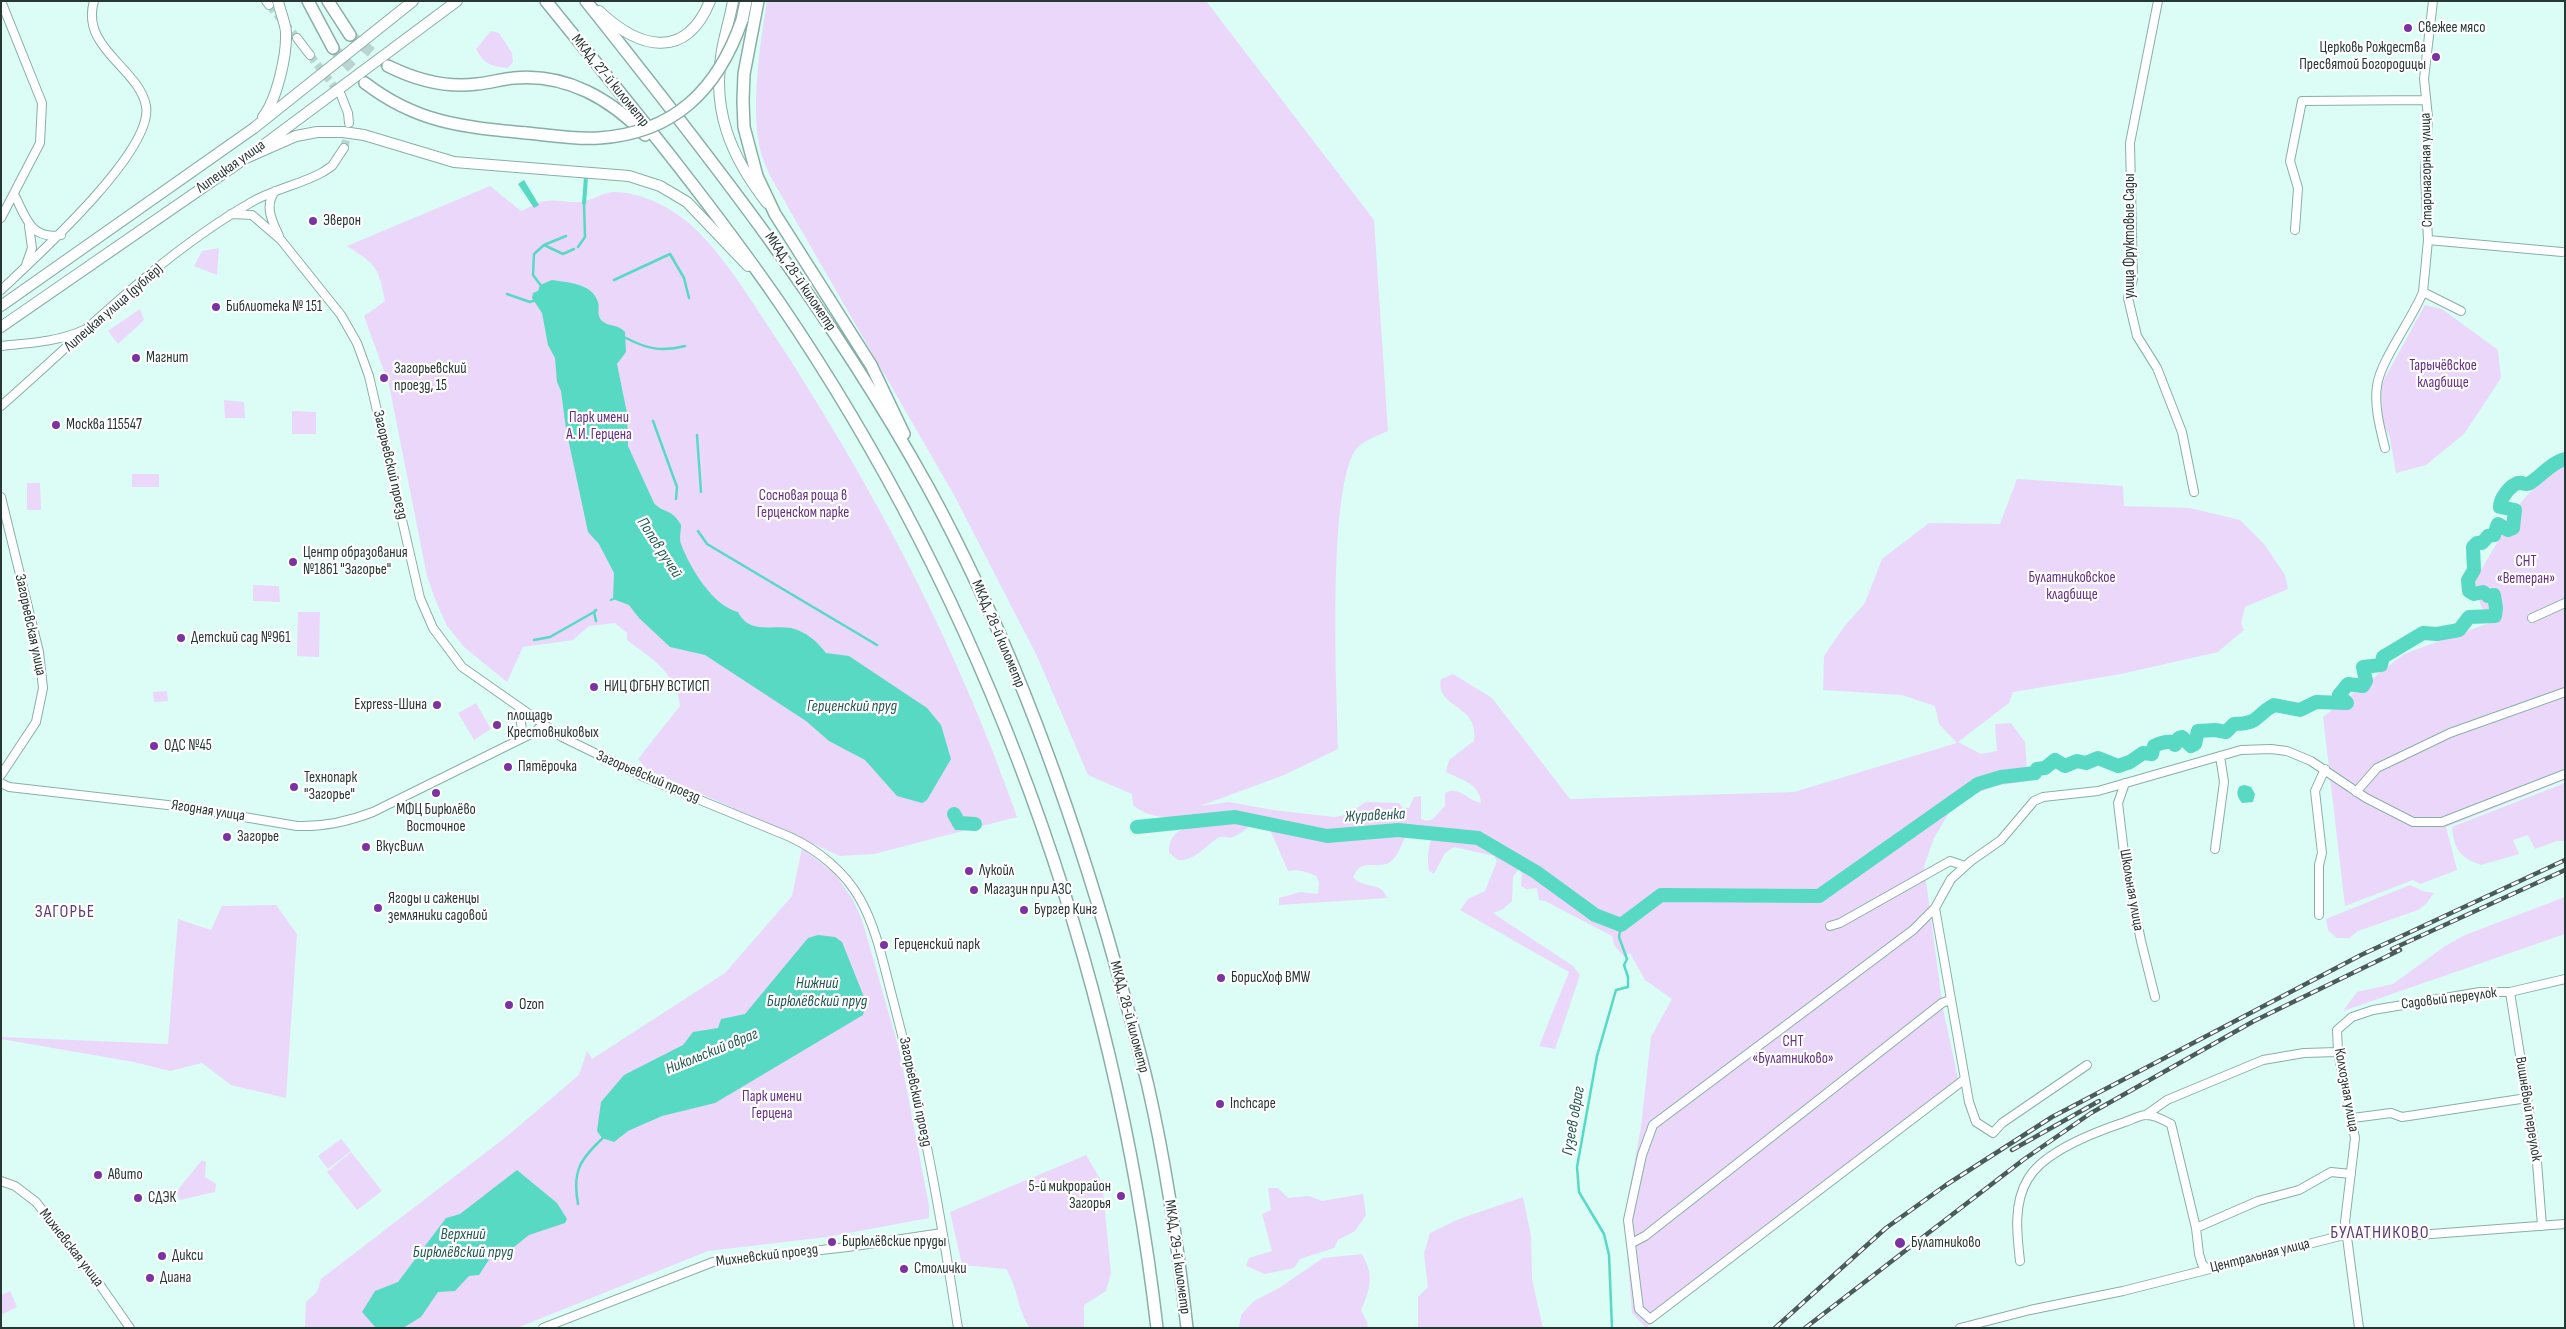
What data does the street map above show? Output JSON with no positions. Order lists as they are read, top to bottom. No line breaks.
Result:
{"streets":{"highway":["МКАД, 27-й километр","МКАД, 28-й километр","МКАД, 29-й километр"],"main road":["Липецкая улица"],"street":["Старонагорная улица","улица Фруктовые Сады","Липецкая улица (дублёр)","Загорьевский проезд","Загорьевская улица","Ягодная улица","Школьная улица","Садовый переулок","Колхозная улица","Вишнёвый переулок","Михневская улица","Михневский проезд","Центральная улица"]},"crossings":[["МКАД, 27-й километр","МКАД, 28-й километр"],["МКАД, 28-й километр","МКАД, 29-й километр"],["Загорьевский проезд","Ягодная улица"],["Загорьевский проезд","Михневский проезд"],["Садовый переулок","Колхозная улица"],["Садовый переулок","Вишнёвый переулок"],["Колхозная улица","Центральная улица"],["Вишнёвый переулок","Центральная улица"]],"districts":["ЗАГОРЬЕ","БУЛАТНИКОВО"],"water":["Попов ручей","Герценский пруд","Журавенка","Нижний Бирюлёвский пруд","Никольский овраг","Гузеев овраг","Верхний Бирюлёвский пруд"],"parks":["Тарычёвское кладбище","Парк имени А. И. Герцена","Сосновая роща в Герценском парке","СНТ «Ветеран»","Булатниковское кладбище","СНТ «Булатниково»","Парк имени Герцена"],"places":["Свежее мясо","Церковь Рождества Пресвятой Богородицы","Эверон","Библиотека № 151","Магнит","Загорьевский проезд, 15","Москва 115547","Центр образования №1861 \"Загорье\"","Детский сад №961","НИЦ ФГБНУ ВСТИСП","Express-Шина","площадь Крестовниковых","ОДС №45","Пятёрочка","Технопарк \"Загорье\"","МФЦ Бирюлёво Восточное","Загорье","ВкусВилл","Лукойл","Магазин при АЗС","Ягоды и саженцы земляники садовой","Бургер Кинг","Герценский парк","БорисХоф BMW","Ozon","Inchcape","Авито","5-й микрорайон Загорья","СДЭК","Бирюлёвские пруды","Булатниково","Дикси","Столички","Диана"]}
